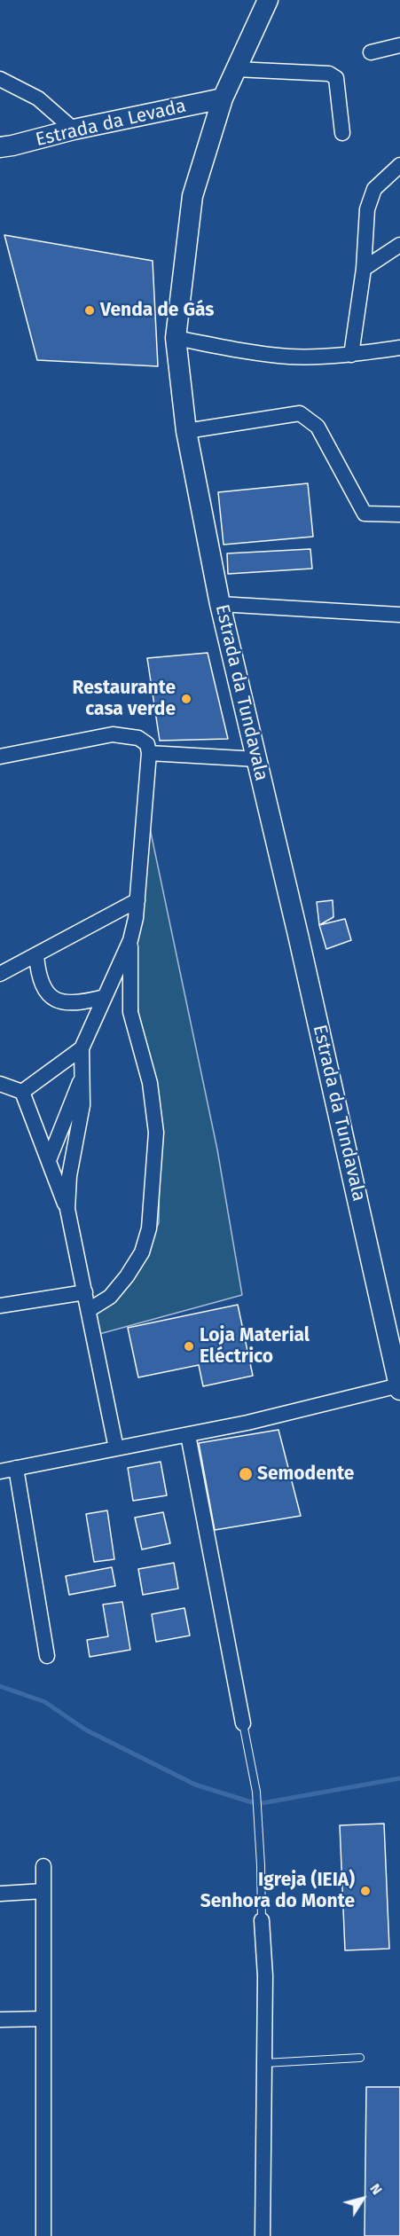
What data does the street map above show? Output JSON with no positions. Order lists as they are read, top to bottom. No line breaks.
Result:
{"streets":{"main road":["Estrada da Levada","Estrada da Tundavala"]},"crossings":[["Estrada da Levada","Estrada da Tundavala"]],"places":["Venda de Gás","Restaurante casa verde","Loja Material Eléctrico","Semodente","Igreja (IEIA) Senhora do Monte"],"north":"top right"}
